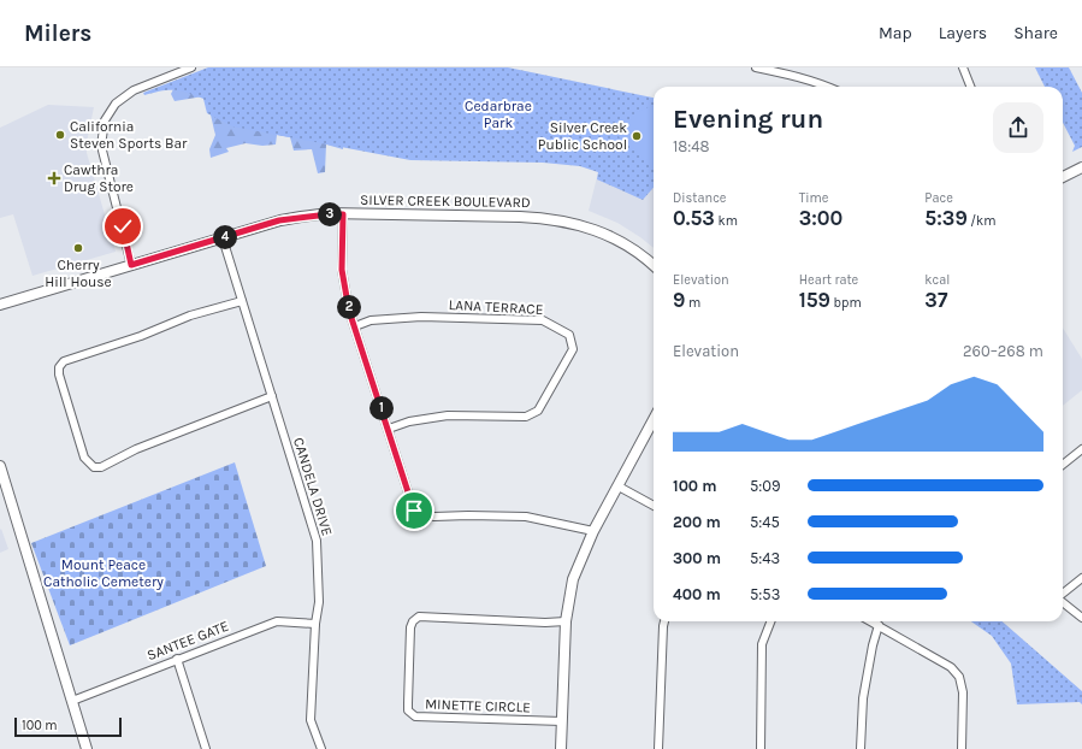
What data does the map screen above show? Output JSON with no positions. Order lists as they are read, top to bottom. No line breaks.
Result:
{"streets":{"street":["SILVER CREEK BOULEVARD","LANA TERRACE","CANDELA DRIVE","SANTEE GATE","MINETTE CIRCLE"]},"crossings":[["SILVER CREEK BOULEVARD","CANDELA DRIVE"],["CANDELA DRIVE","SANTEE GATE"]],"parks":["Cedarbrae Park","Mount Peace Catholic Cemetery"],"places":{"other":["California Steven Sports Bar","Silver Creek Public School","Cherry Hill House"],"health":["Cawthra Drug Store"]},"scale_bar":"100 m","page":{"header":"Milers","nav":["Map","Layers","Share"],"heading":["Evening run","18:48"],"stats":[["Distance","0.53 km"],["Time","3:00"],["Pace","5:39 /km"],["Elevation","9 m"],["Heart rate","159 bpm"],["kcal","37"]],"pins":["3","4","2","1"],"chart":["Elevation","260–268 m"],"list":[{"name":"100 m","note":"5:09"},{"name":"200 m","note":"5:45"},{"name":"300 m","note":"5:43"},{"name":"400 m","note":"5:53"}],"scale":"100 m"}}
